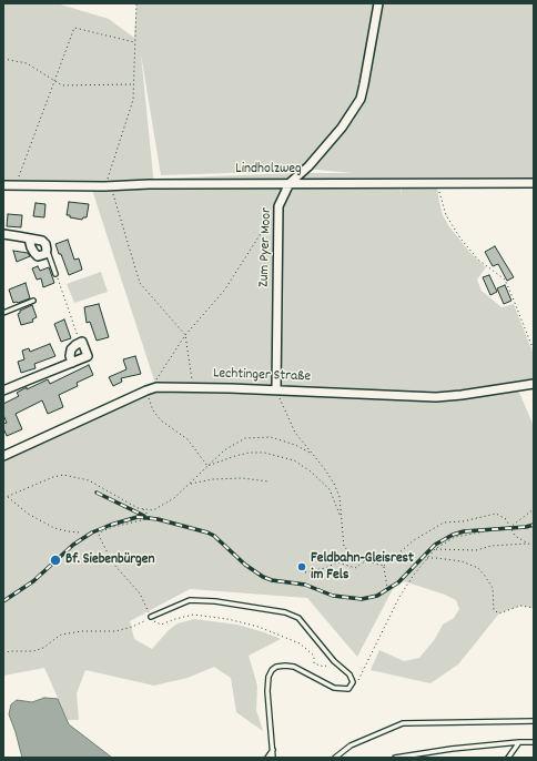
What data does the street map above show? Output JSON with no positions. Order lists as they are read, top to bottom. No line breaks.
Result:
{"streets":{"street":["Lindholzweg","Zum Pyer Moor","Lechtinger Straße"]},"crossings":[["Lindholzweg","Zum Pyer Moor"],["Zum Pyer Moor","Lechtinger Straße"]],"places":["Bf. Siebenbürgen","Feldbahn-Gleisrest im Fels"]}
